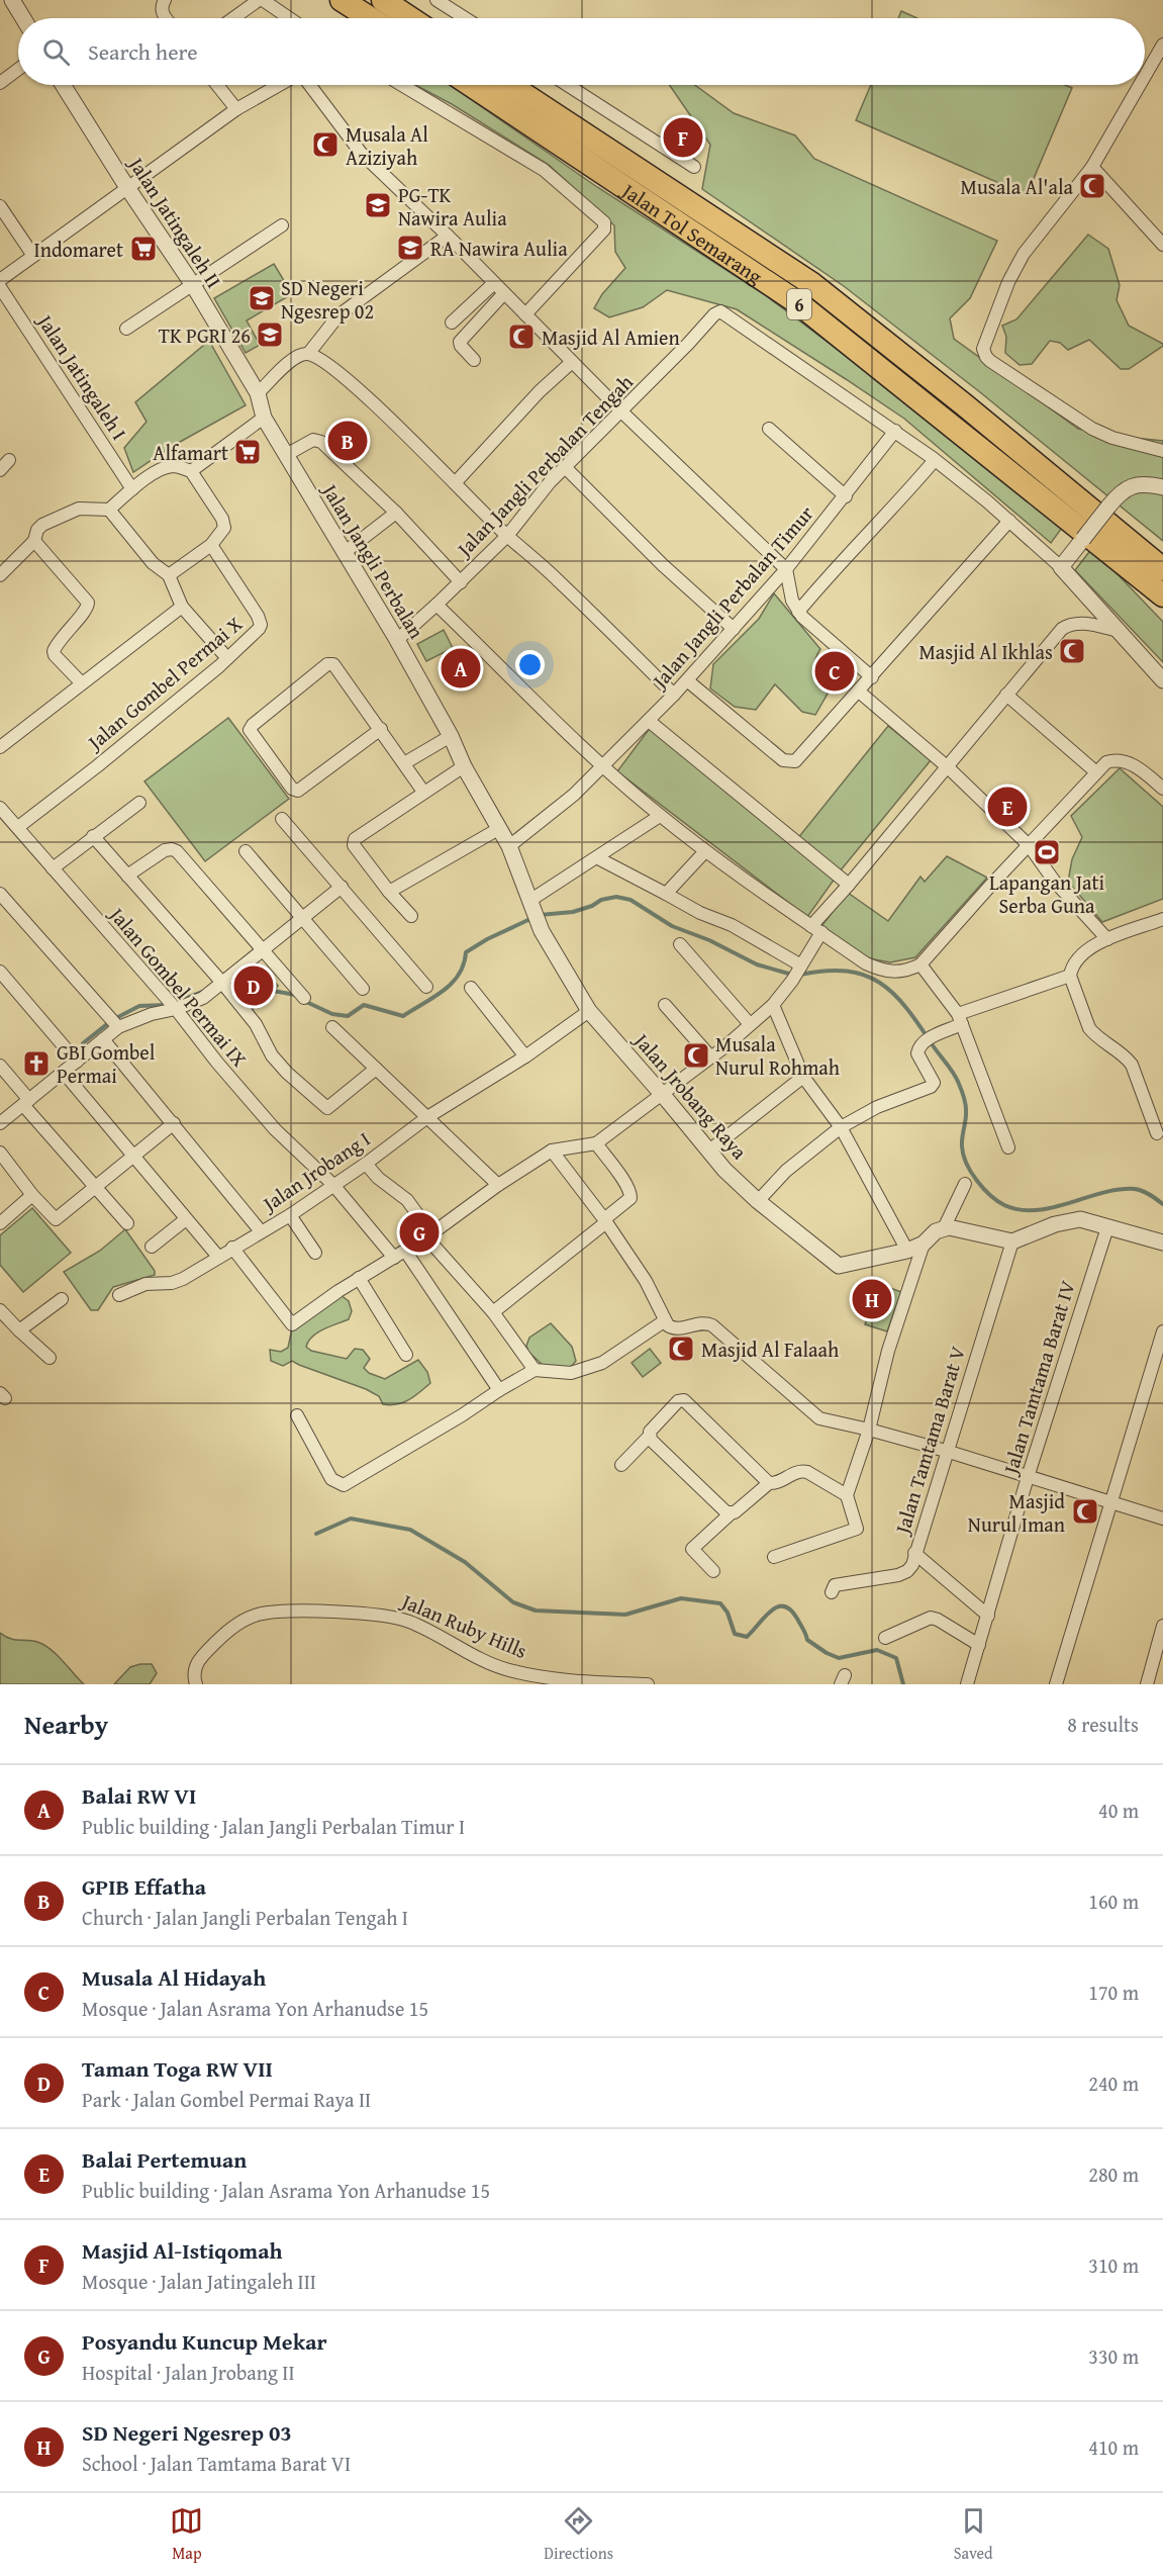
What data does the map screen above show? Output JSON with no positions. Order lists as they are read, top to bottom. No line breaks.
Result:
{"streets":{"highway":["Jalan Tol Semarang","6"],"street":["Jalan Jatingaleh II","Jalan Jatingaleh I","Jalan Jangli Perbalan Tengah","Jalan Jangli Perbalan","Jalan Jangli Perbalan Timur","Jalan Gombel Permai X","Jalan Gombel Permai IX","Jalan Jrobang Raya","Jalan Jrobang I","Jalan Tamtama Barat IV","Jalan Tamtama Barat V","Jalan Ruby Hills"]},"crossings":[["Jalan Jatingaleh II","Jalan Jangli Perbalan"],["Jalan Tol Semarang","6"],["Jalan Jatingaleh I","Jalan Gombel Permai X"],["Jalan Jangli Perbalan Tengah","Jalan Jangli Perbalan"],["Jalan Jangli Perbalan Tengah","Jalan Jangli Perbalan Timur"],["Jalan Jangli Perbalan","Jalan Jangli Perbalan Timur"],["Jalan Jangli Perbalan","Jalan Jrobang Raya"],["Jalan Jangli Perbalan Timur","Jalan Jrobang Raya"],["Jalan Gombel Permai X","Jalan Gombel Permai IX"],["Jalan Gombel Permai IX","Jalan Jrobang I"],["Jalan Jrobang Raya","Jalan Jrobang I"]],"places":{"mosque":["Musala Al Aziziyah","Musala Al'ala","Masjid Al Amien","Masjid Al Ikhlas","Musala Nurul Rohmah","Masjid Al Falaah","Masjid Nurul Iman"],"school or university":["PG-TK Nawira Aulia","RA Nawira Aulia","SD Negeri Ngesrep 02","TK PGRI 26"],"supermarket":["Indomaret","Alfamart"],"sports":["Lapangan Jati Serba Guna"],"church":["GBI Gombel Permai"]},"page":{"search":"Search here","pins":["F","B","A","C","E","D","G","H"],"heading":["Nearby","8 results"],"list":[{"mark":"A","name":"Balai RW VI","note":"Public building · Jalan Jangli Perbalan Timur I","value":"40 m"},{"mark":"B","name":"GPIB Effatha","note":"Church · Jalan Jangli Perbalan Tengah I","value":"160 m"},{"mark":"C","name":"Musala Al Hidayah","note":"Mosque · Jalan Asrama Yon Arhanudse 15","value":"170 m"},{"mark":"D","name":"Taman Toga RW VII","note":"Park · Jalan Gombel Permai Raya II","value":"240 m"},{"mark":"E","name":"Balai Pertemuan","note":"Public building · Jalan Asrama Yon Arhanudse 15","value":"280 m"},{"mark":"F","name":"Masjid Al-Istiqomah","note":"Mosque · Jalan Jatingaleh III","value":"310 m"},{"mark":"G","name":"Posyandu Kuncup Mekar","note":"Hospital · Jalan Jrobang II","value":"330 m"},{"mark":"H","name":"SD Negeri Ngesrep 03","note":"School · Jalan Tamtama Barat VI","value":"410 m"}],"nav":["Map","Directions","Saved"]}}
